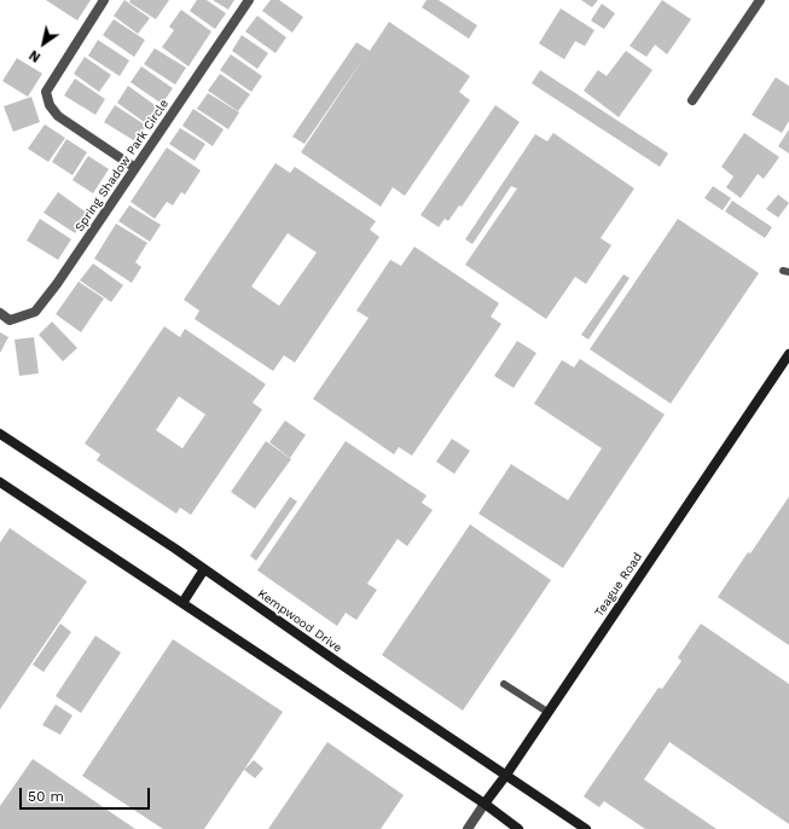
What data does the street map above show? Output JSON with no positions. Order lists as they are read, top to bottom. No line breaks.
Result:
{"streets":{"main road":["Teague Road","Kempwood Drive"],"street":["Spring Shadow Park Circle"]},"crossings":[["Teague Road","Kempwood Drive"]],"scale_bar":"50 m","north":"bottom left"}
